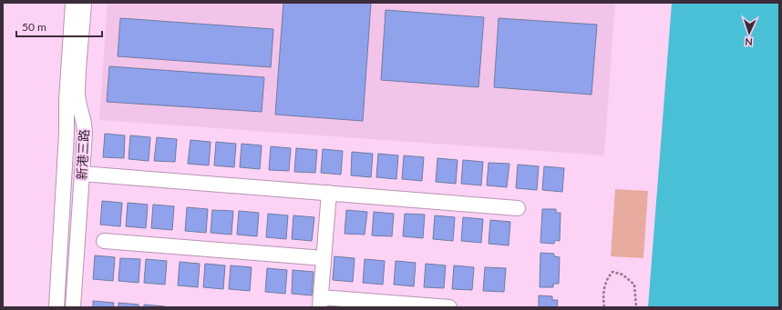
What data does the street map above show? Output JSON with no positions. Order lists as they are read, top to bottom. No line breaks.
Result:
{"streets":{"street":["新港三路"]},"scale_bar":"50 m","north":"bottom"}
